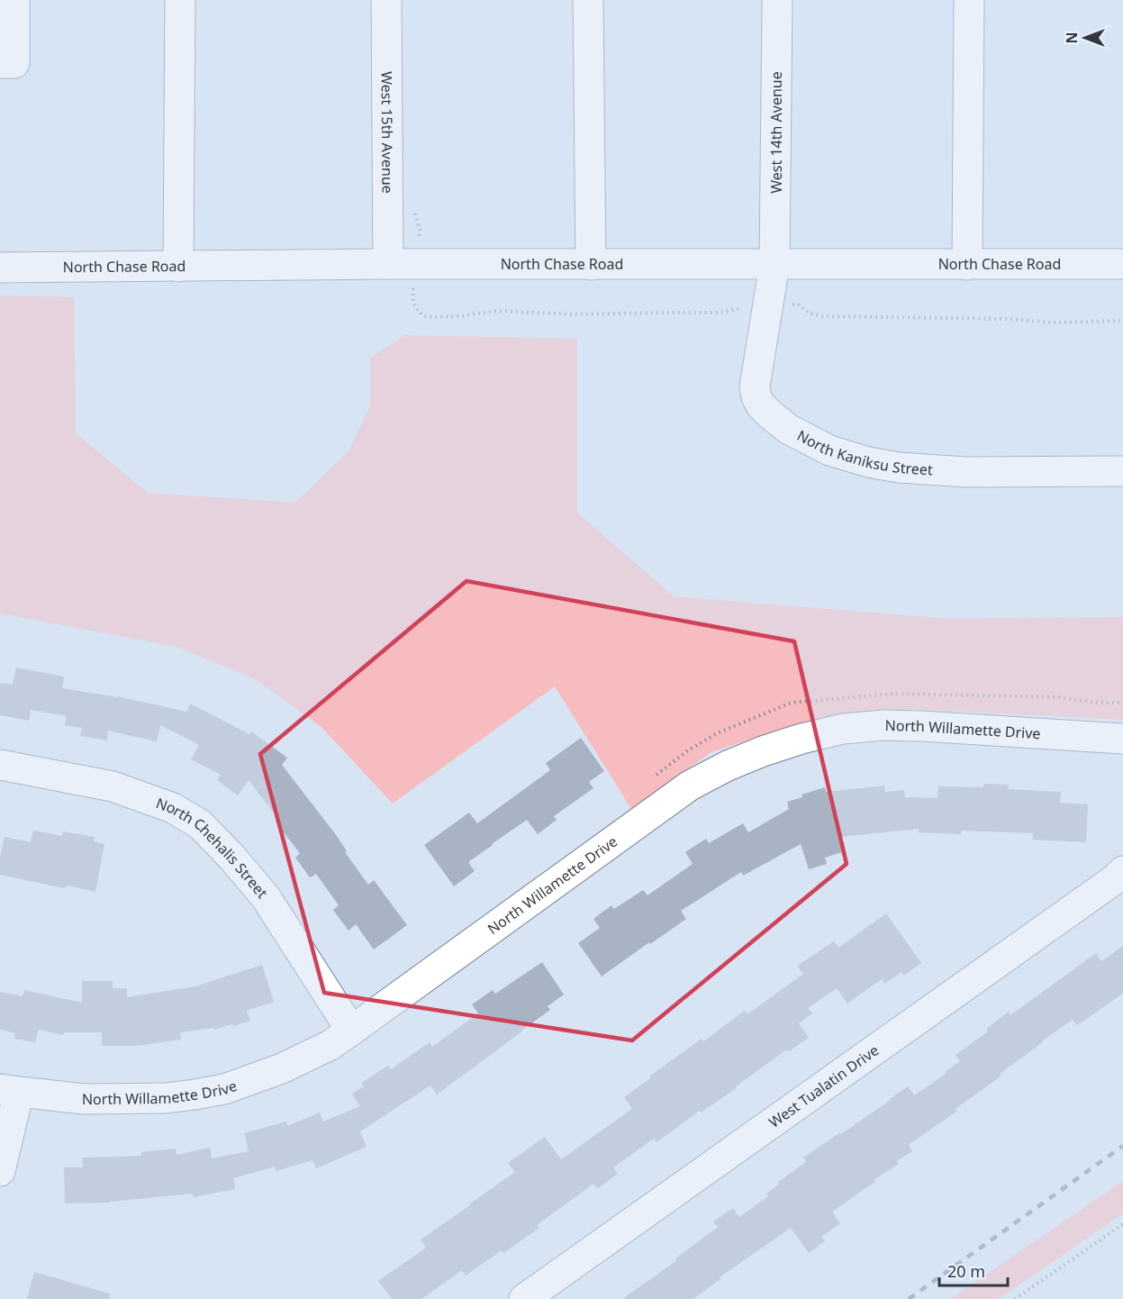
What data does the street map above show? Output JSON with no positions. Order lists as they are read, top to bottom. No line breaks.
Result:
{"streets":{"street":["West 15th Avenue","West 14th Avenue","North Chase Road","North Kaniksu Street","North Willamette Drive","North Chehalis Street","West Tualatin Drive"]},"crossings":[["West 15th Avenue","North Chase Road"],["West 14th Avenue","North Chase Road"],["West 14th Avenue","North Kaniksu Street"],["North Chase Road","North Kaniksu Street"],["North Willamette Drive","North Chehalis Street"]],"scale_bar":"20 m","north":"left"}
